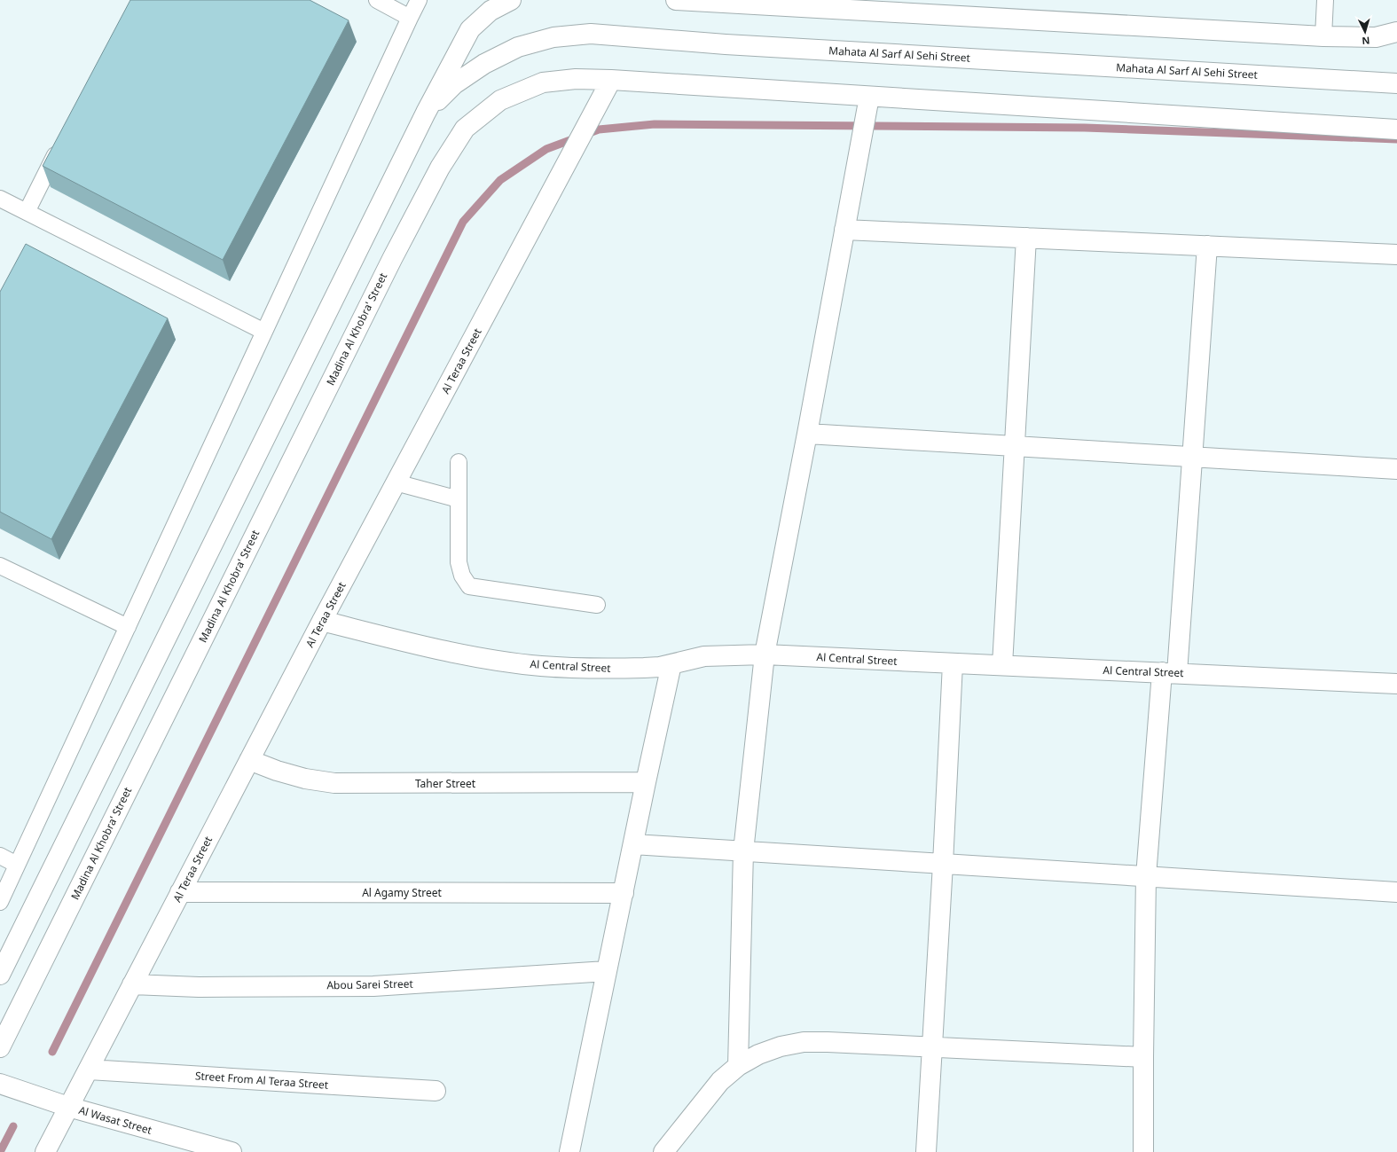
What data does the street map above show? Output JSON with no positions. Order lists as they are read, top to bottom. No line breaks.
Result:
{"streets":{"street":["Mahata Al Sarf Al Sehi Street","Madina Al Khobra' Street","Al Teraa Street","Al Central Street","Taher Street","Al Agamy Street","Abou Sarei Street","Street From Al Teraa Street","Al Wasat Street"]},"crossings":[["Madina Al Khobra' Street","Al Teraa Street"],["Al Teraa Street","Al Central Street"],["Al Teraa Street","Taher Street"],["Al Teraa Street","Al Agamy Street"],["Al Teraa Street","Abou Sarei Street"],["Al Teraa Street","Street From Al Teraa Street"],["Al Teraa Street","Al Wasat Street"]],"north":"bottom"}
